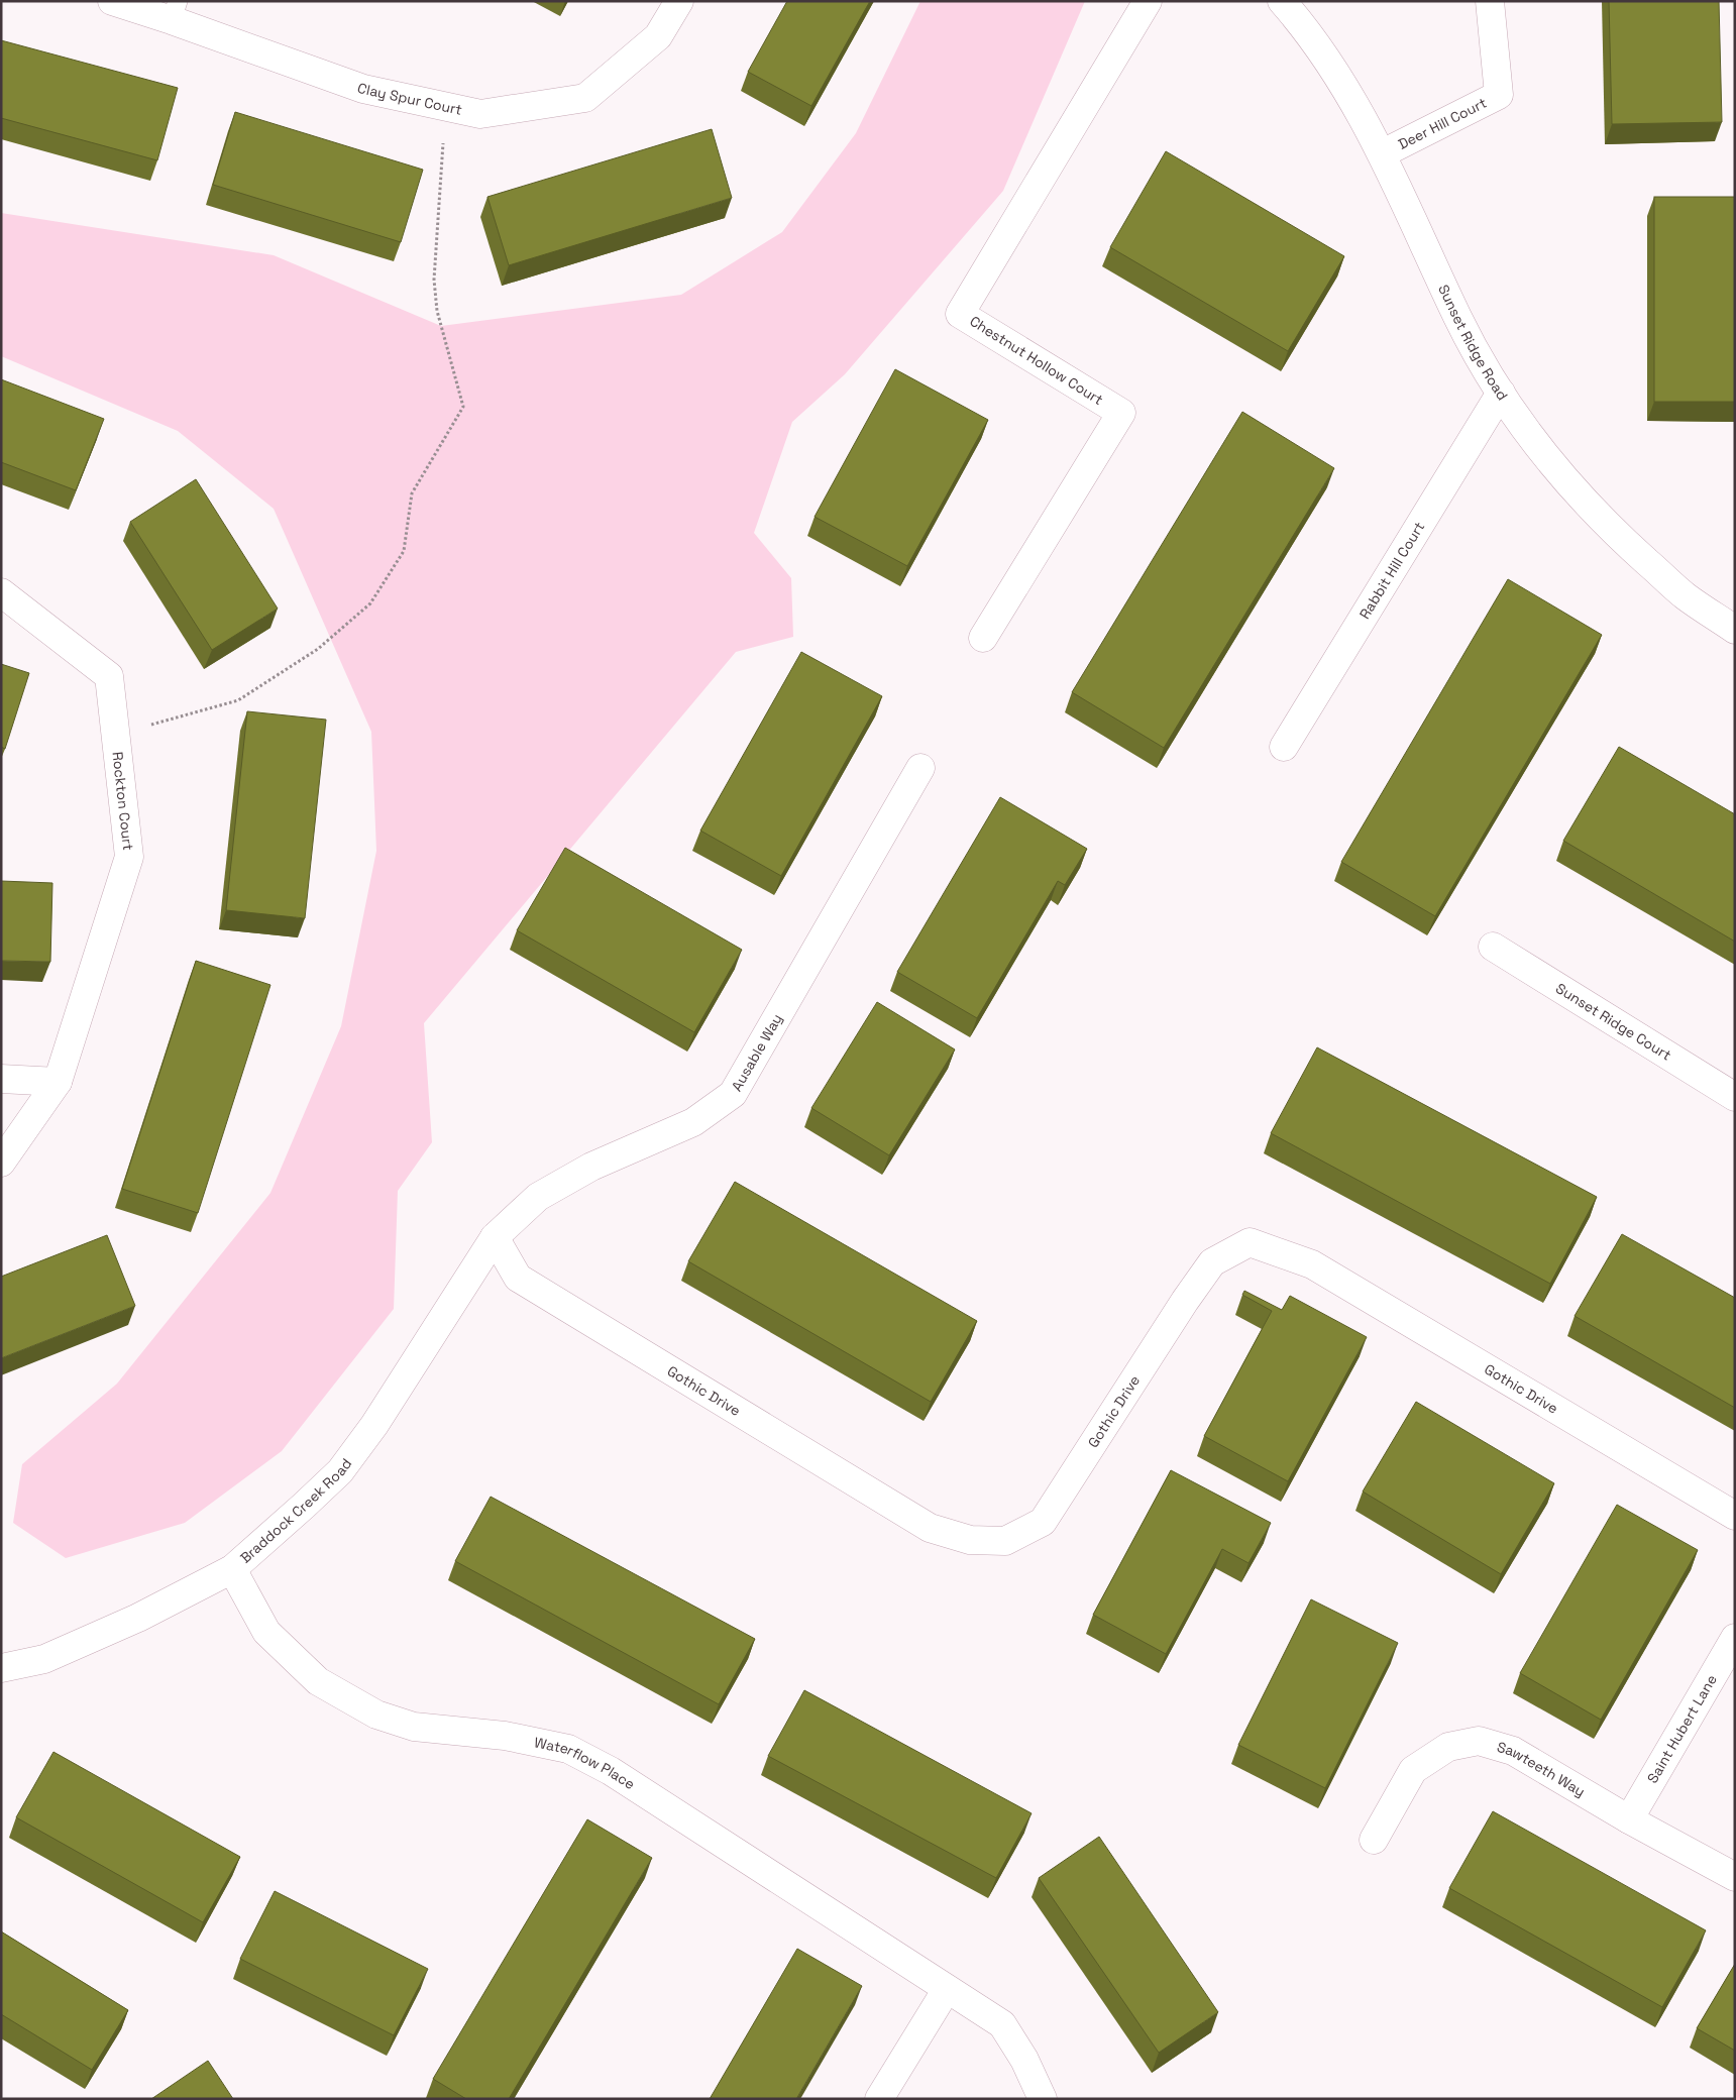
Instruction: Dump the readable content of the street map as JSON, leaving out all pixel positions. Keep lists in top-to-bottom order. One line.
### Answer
{"streets":{"street":["Clay Spur Court","Deer Hill Court","Sunset Ridge Road","Chestnut Hollow Court","Rabbit Hill Court","Rockton Court","Sunset Ridge Court","Ausable Way","Gothic Drive","Braddock Creek Road","Saint Hubert Lane","Waterflow Place","Sawteeth Way"]},"crossings":[["Deer Hill Court","Sunset Ridge Road"],["Sunset Ridge Road","Rabbit Hill Court"],["Ausable Way","Gothic Drive"],["Ausable Way","Braddock Creek Road"],["Gothic Drive","Braddock Creek Road"],["Braddock Creek Road","Waterflow Place"],["Saint Hubert Lane","Sawteeth Way"]]}
